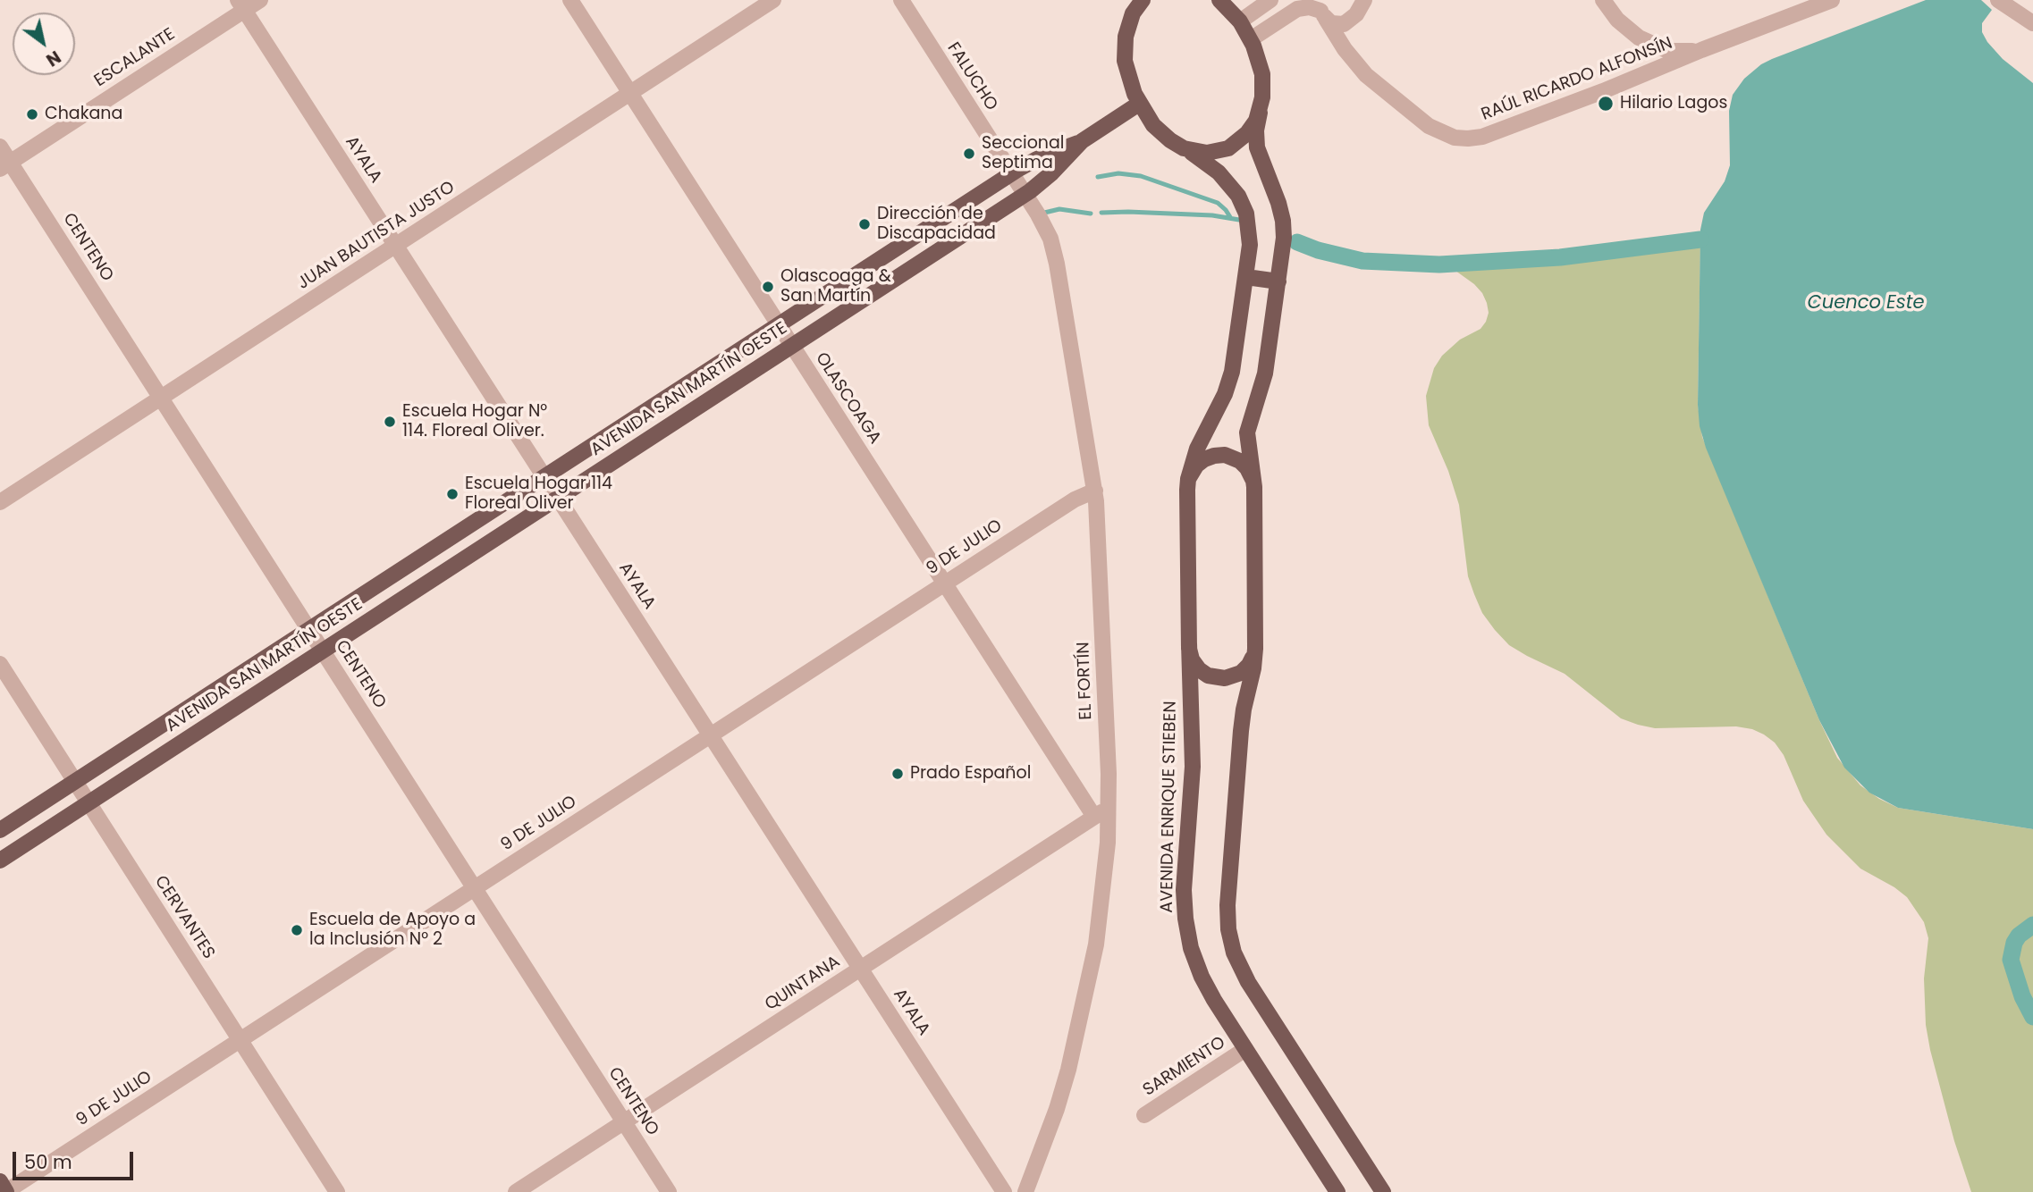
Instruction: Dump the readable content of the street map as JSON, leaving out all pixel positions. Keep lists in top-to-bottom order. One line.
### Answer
{"streets":{"main road":["AVENIDA SAN MARTÍN OESTE","AVENIDA ENRIQUE STIEBEN"],"street":["ESCALANTE","FALUCHO","RAÚL RICARDO ALFONSÍN","AYALA","JUAN BAUTISTA JUSTO","CENTENO","OLASCOAGA","9 DE JULIO","EL FORTÍN","CERVANTES","QUINTANA","SARMIENTO"]},"crossings":[["ESCALANTE","AYALA"],["ESCALANTE","CENTENO"],["FALUCHO","AVENIDA SAN MARTÍN OESTE"],["FALUCHO","EL FORTÍN"],["AYALA","JUAN BAUTISTA JUSTO"],["AYALA","AVENIDA SAN MARTÍN OESTE"],["AYALA","9 DE JULIO"],["AYALA","QUINTANA"],["JUAN BAUTISTA JUSTO","CENTENO"],["JUAN BAUTISTA JUSTO","OLASCOAGA"],["CENTENO","AVENIDA SAN MARTÍN OESTE"],["CENTENO","9 DE JULIO"],["CENTENO","QUINTANA"],["AVENIDA SAN MARTÍN OESTE","OLASCOAGA"],["AVENIDA SAN MARTÍN OESTE","EL FORTÍN"],["AVENIDA SAN MARTÍN OESTE","AVENIDA ENRIQUE STIEBEN"],["AVENIDA SAN MARTÍN OESTE","CERVANTES"],["OLASCOAGA","9 DE JULIO"],["OLASCOAGA","QUINTANA"],["9 DE JULIO","EL FORTÍN"],["9 DE JULIO","CERVANTES"],["EL FORTÍN","QUINTANA"],["AVENIDA ENRIQUE STIEBEN","SARMIENTO"]],"water":["Cuenco Este"],"places":["Hilario Lagos","Chakana","Seccional Septima","Dirección de Discapacidad","Olascoaga & San Martín","Escuela Hogar N° 114. Floreal Oliver.","Escuela Hogar 114 Floreal Oliver","Prado Español","Escuela de Apoyo a la Inclusión N° 2"],"scale_bar":"50 m","north":"bottom right"}
